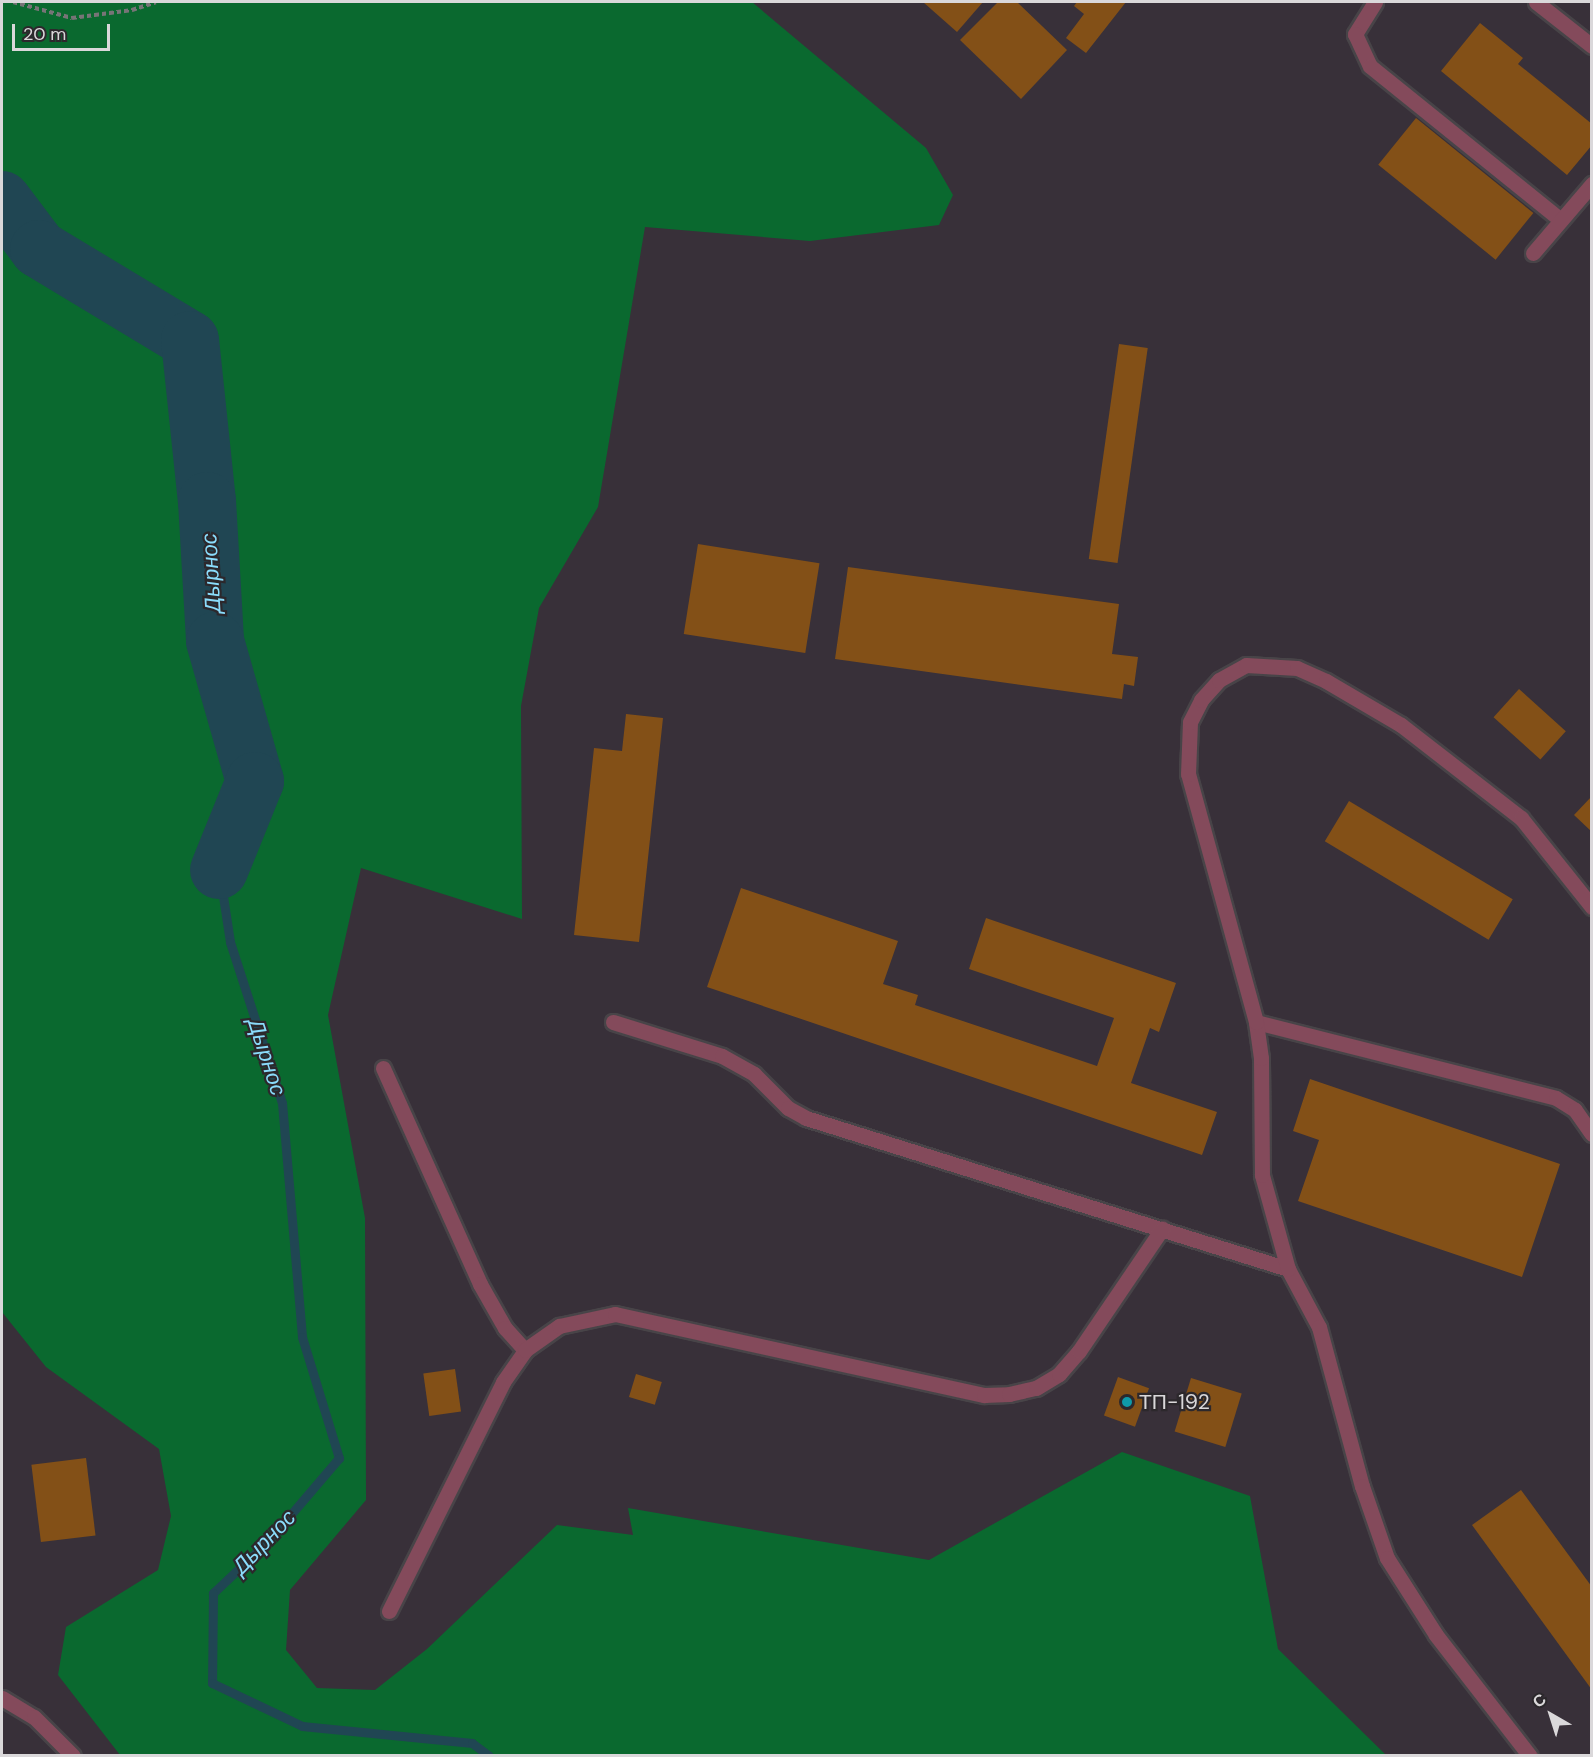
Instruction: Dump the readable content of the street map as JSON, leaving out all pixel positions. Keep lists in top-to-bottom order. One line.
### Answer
{"water":["Дырнос"],"places":["ТП-192"],"scale_bar":"20 m","north":"top left"}
